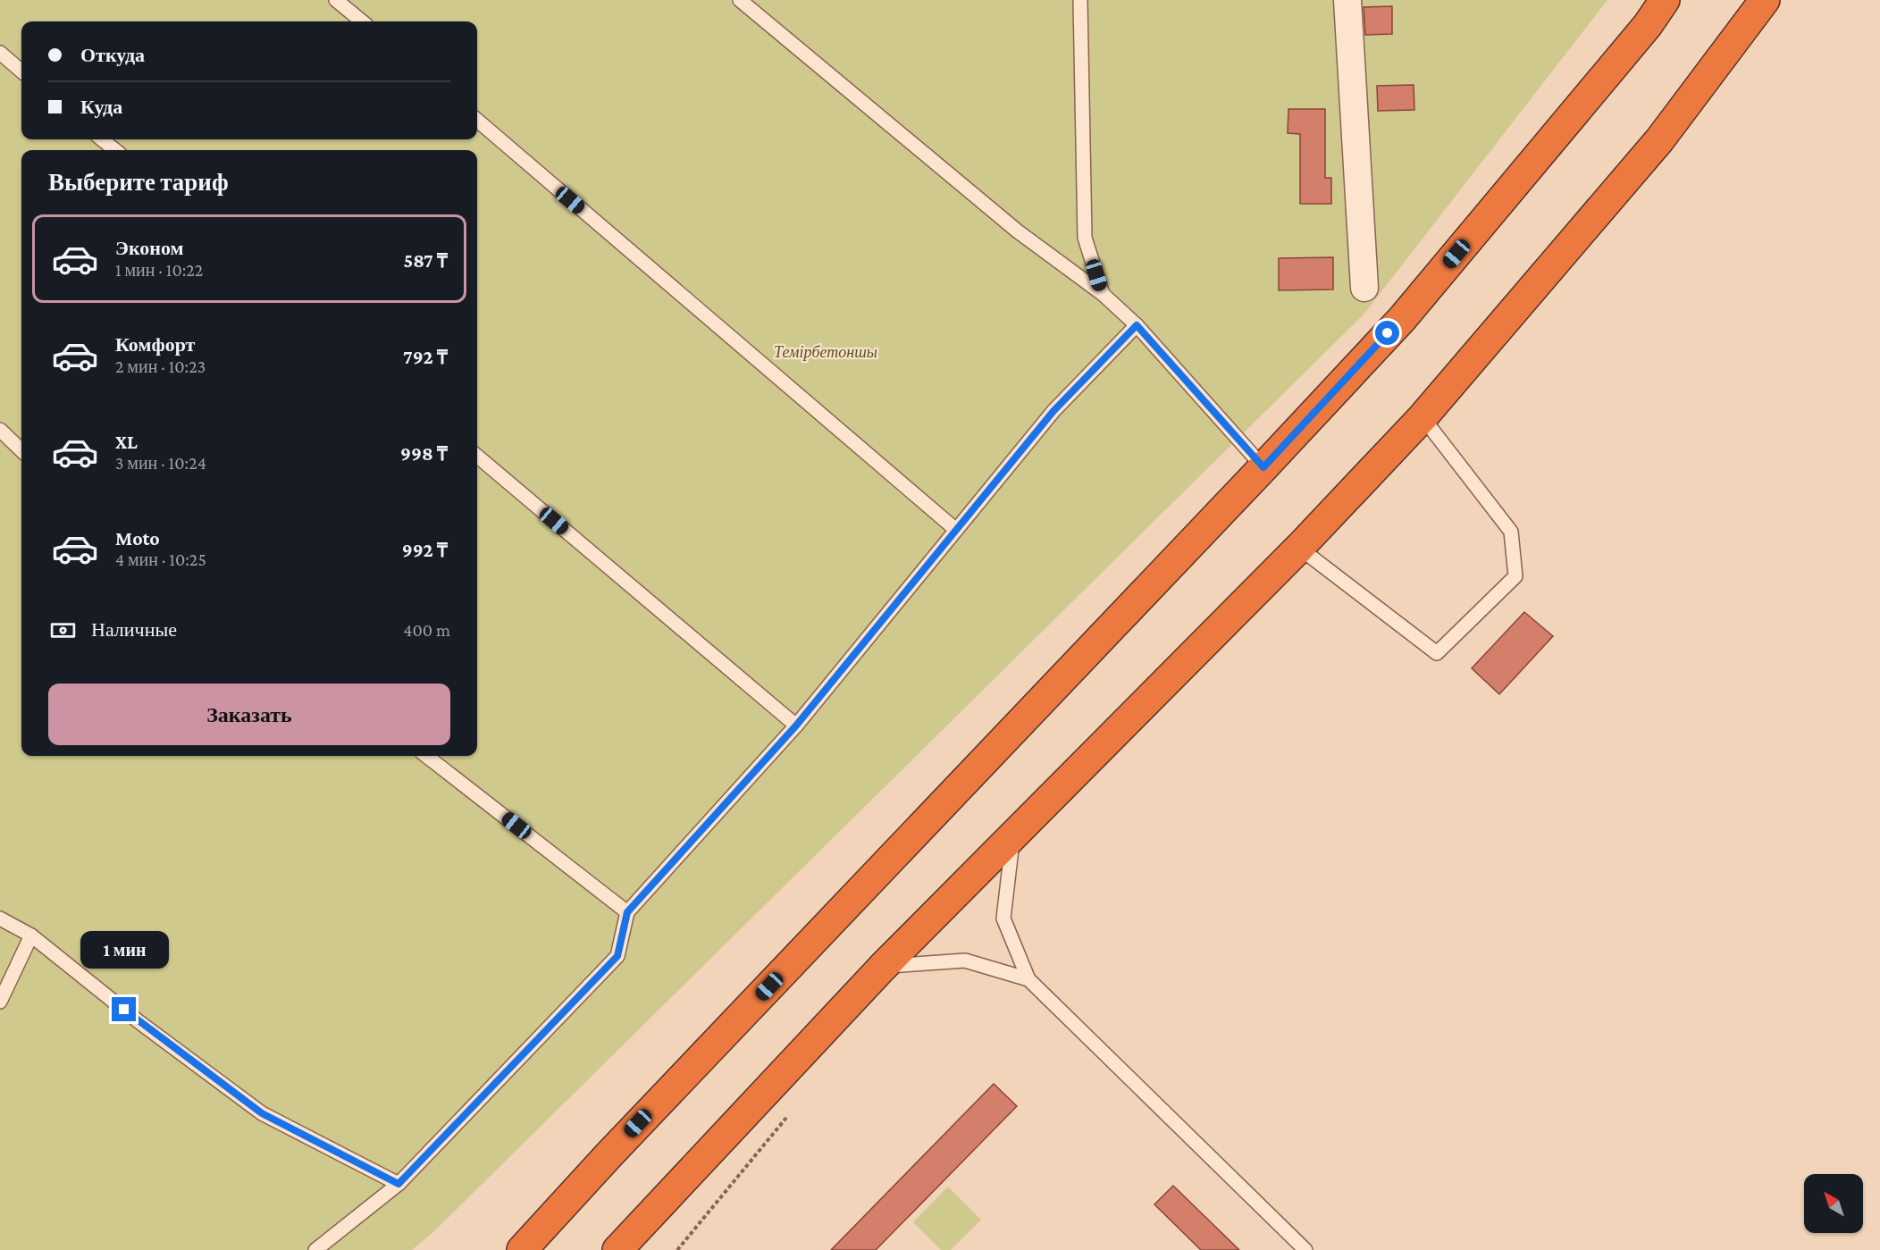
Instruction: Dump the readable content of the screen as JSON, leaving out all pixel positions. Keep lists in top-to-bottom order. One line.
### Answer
{"parks":["Темірбетоншы"],"north":"top left","page":{"banner":["Откуда","Куда"],"heading":"Выберите тариф","list":[{"name":"Эконом","note":"1 мин · 10:22","value":"587 ₸"},{"name":"Комфорт","note":"2 мин · 10:23","value":"792 ₸"},{"name":"XL","note":"3 мин · 10:24","value":"998 ₸"},{"name":"Moto","note":"4 мин · 10:25","value":"992 ₸"}],"pay":["Наличные","400 m"],"buttons":"Заказать","bubble":"1 мин"}}
